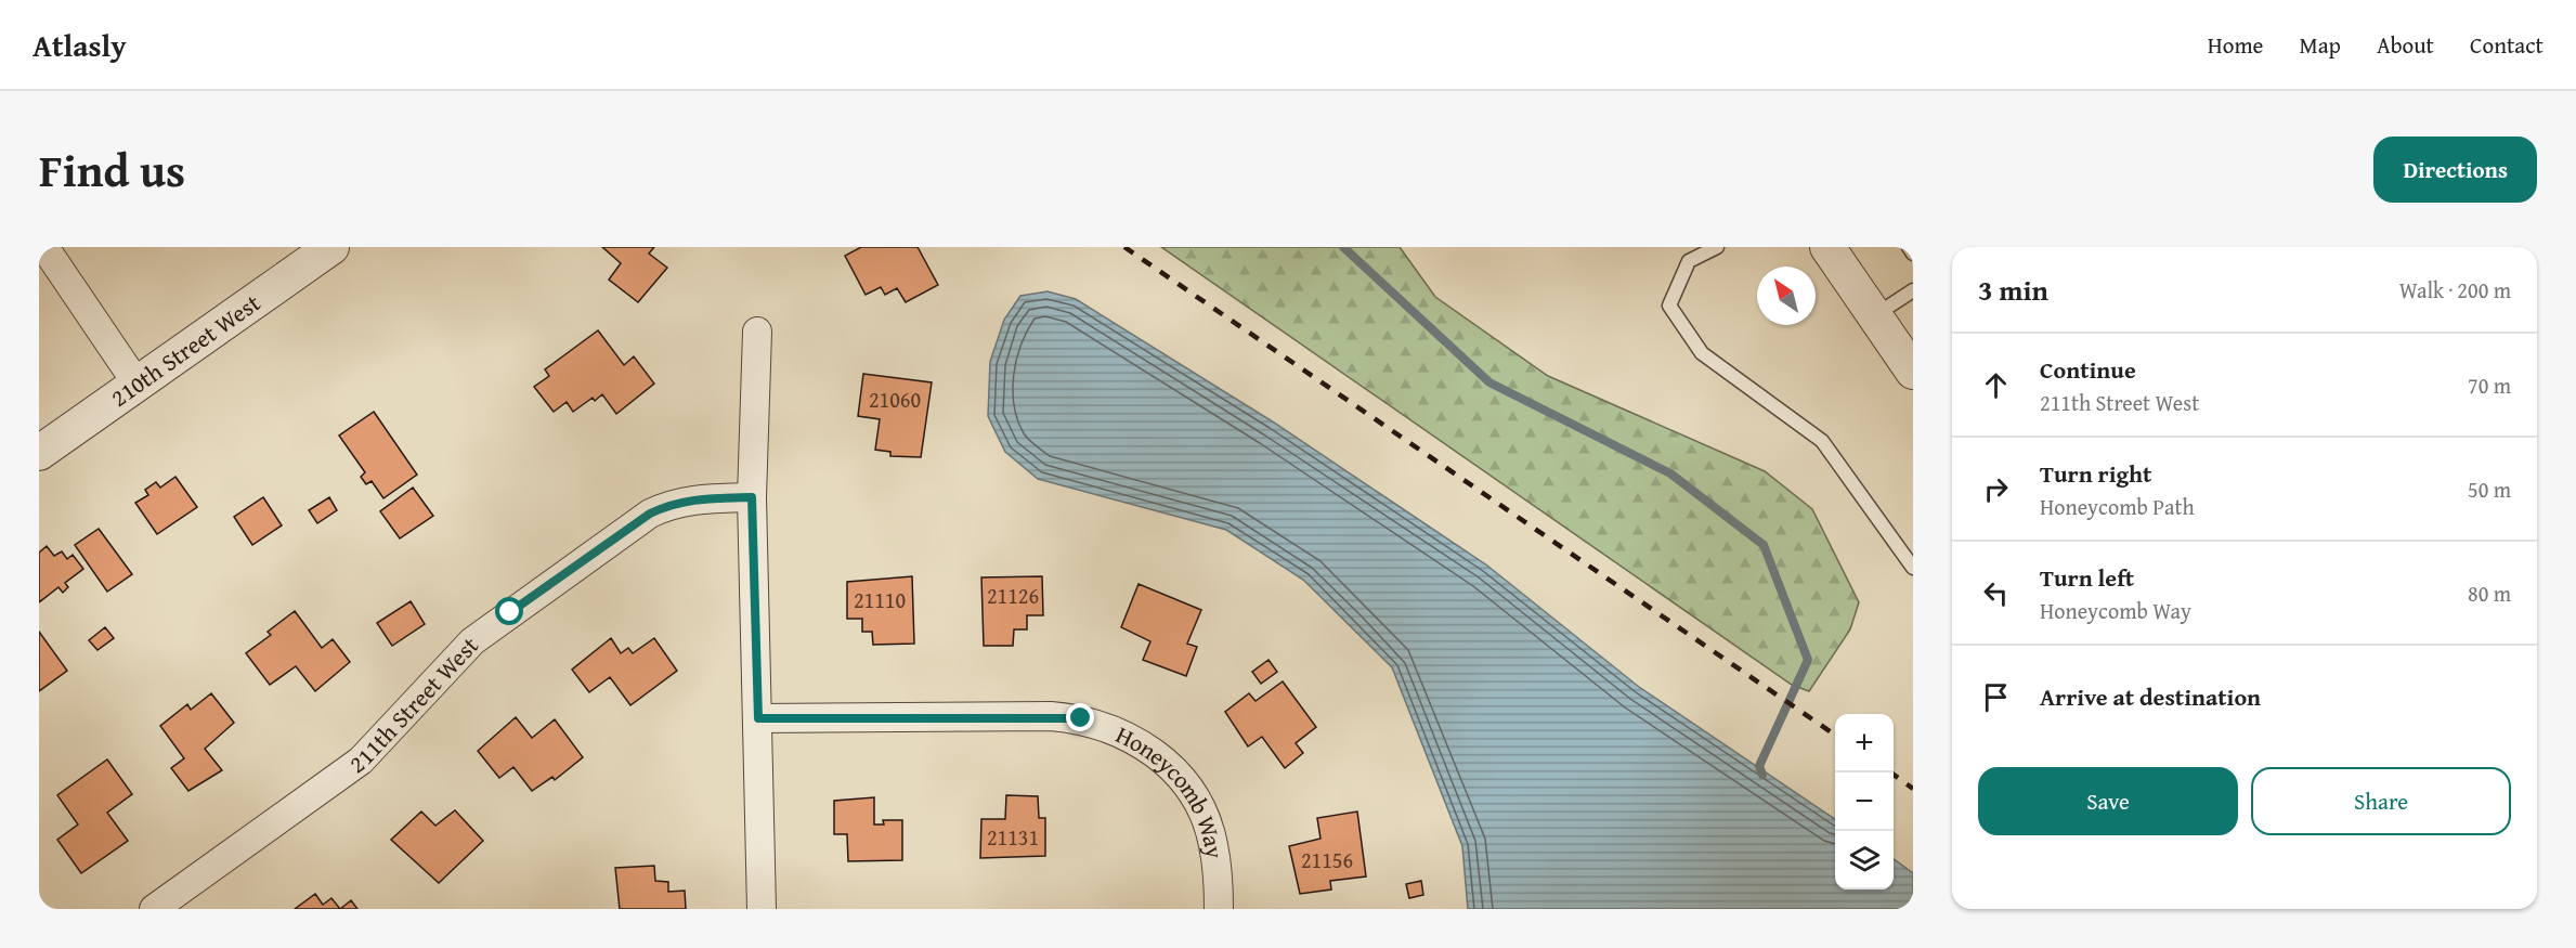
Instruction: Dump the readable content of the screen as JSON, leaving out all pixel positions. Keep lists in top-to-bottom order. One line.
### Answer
{"streets":{"street":["210th Street West","211th Street West","Honeycomb Way"]},"house_numbers":["21060","21126","21110","21131","21156"],"north":"top left","page":{"header":"Atlasly","nav":["Home","Map","About","Contact"],"title":"Find us","buttons":["Directions",["Save","Share"]],"heading":["3 min","Walk · 200 m"],"list":[["Continue","211th Street West","70 m"],["Turn right","Honeycomb Path","50 m"],["Turn left","Honeycomb Way","80 m"],"Arrive at destination"],"map_buttons":["+","−"]}}
